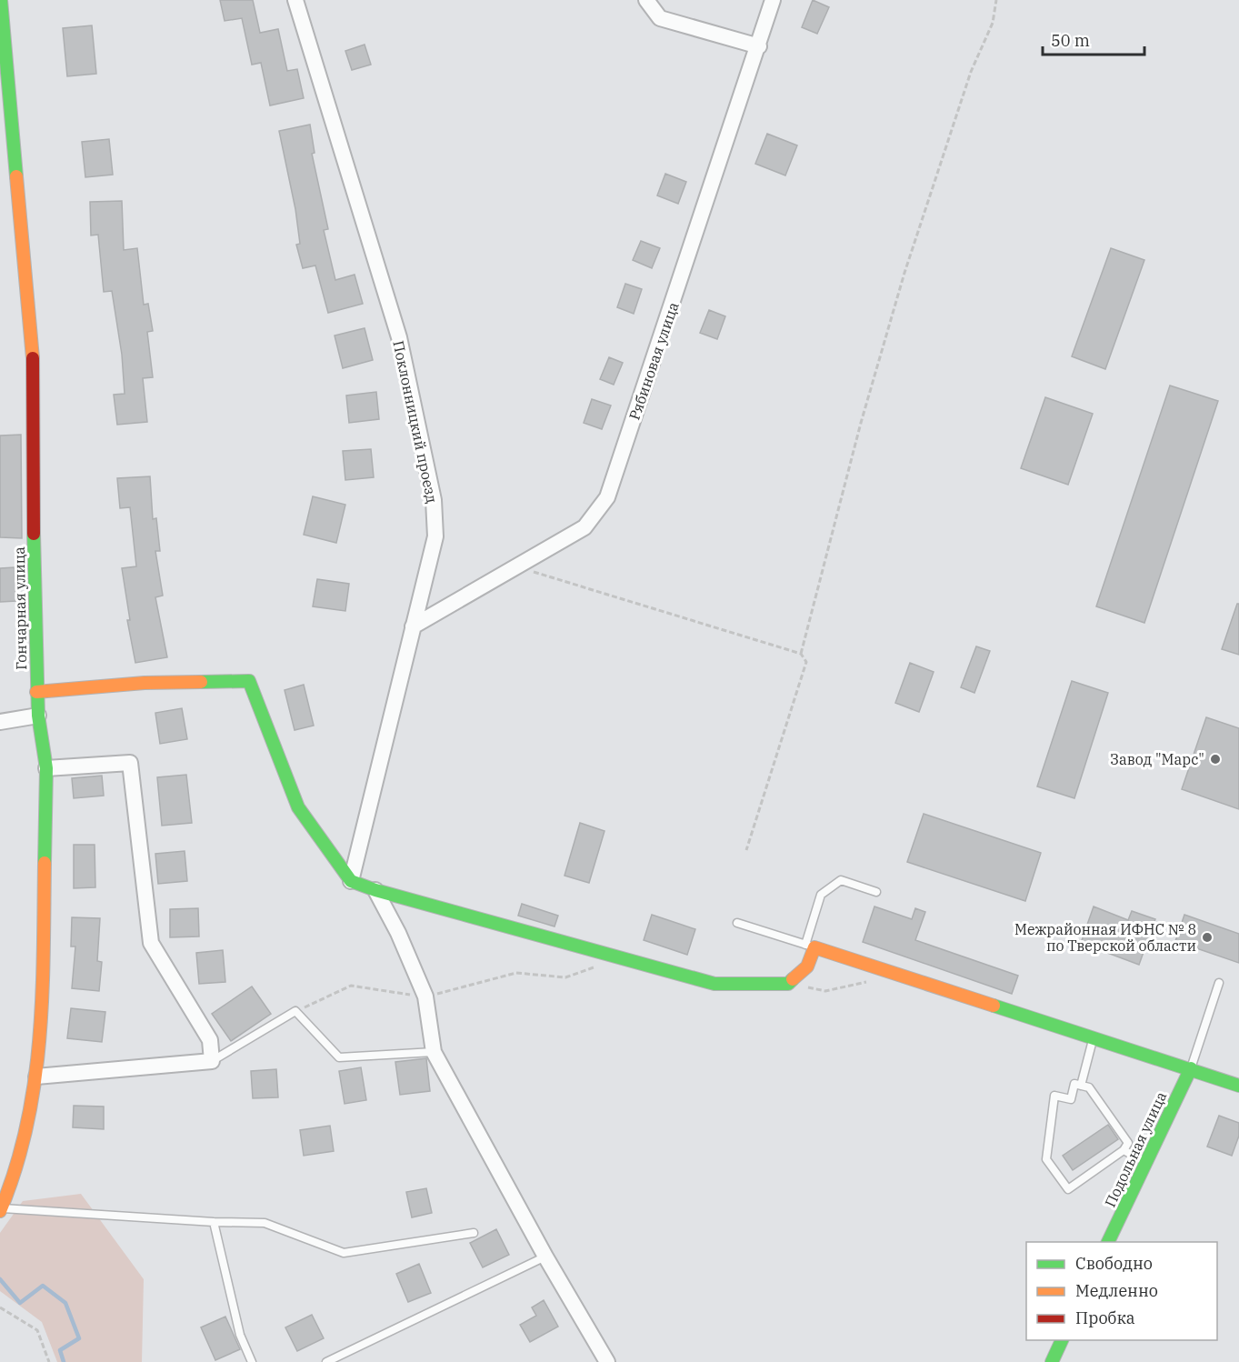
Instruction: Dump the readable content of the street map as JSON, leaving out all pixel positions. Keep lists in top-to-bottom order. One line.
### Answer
{"streets":{"street":["Рябиновая улица","Поклонницкий проезд","Гончарная улица","Подольная улица"]},"crossings":[["Рябиновая улица","Поклонницкий проезд"]],"places":["Завод \"Марс\"","Межрайонная ИФНС № 8 по Тверской области"],"legend":["Свободно","Медленно","Пробка"],"scale_bar":"50 m"}
